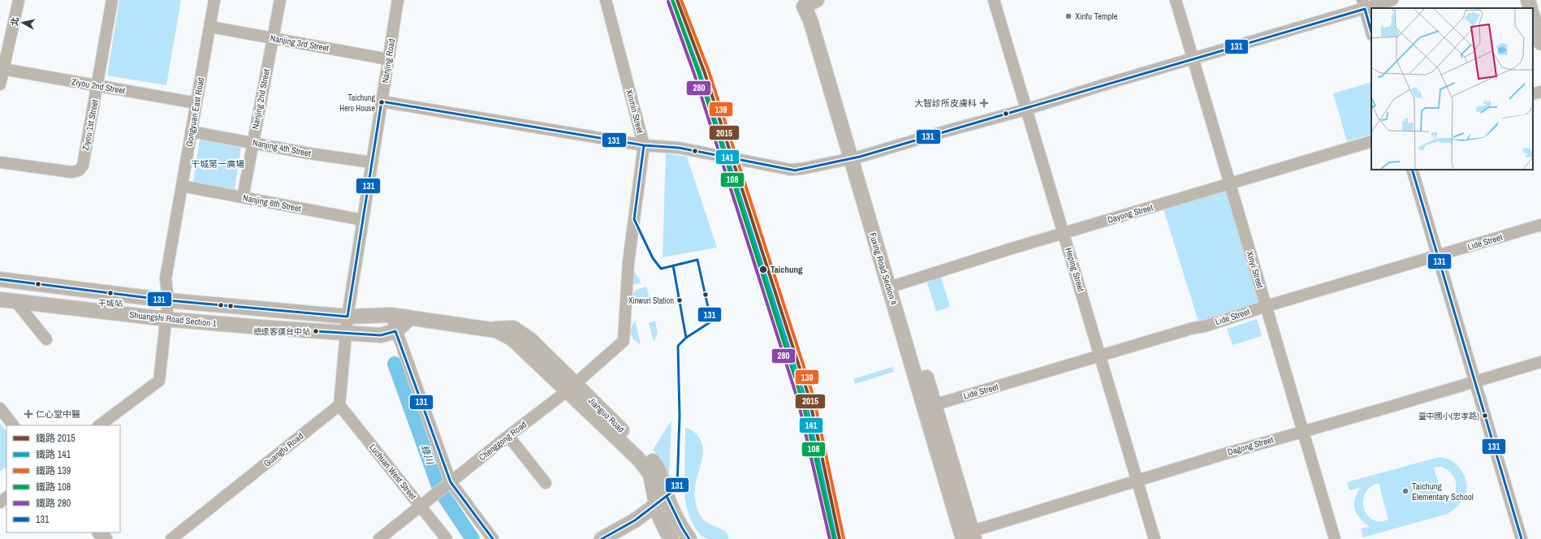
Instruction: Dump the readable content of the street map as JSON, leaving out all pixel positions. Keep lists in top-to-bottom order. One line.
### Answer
{"streets":{"main road":["Fuxing Road Section 4","Shuangshi Road Section 1","Jianguo Road"],"street":["Nanjing 3rd Street","Nanjing Road","Ziyou 2nd Street","Nanjing 2nd Street","Xinmin Street","Gongyuan East Road","Ziyou 1st Street","Nanjing 4th Street","Nanjing 6th Street","Dayong Street","Lide Street","Heping Street","Xinyi Street","Chenggong Road","Dagong Street","Guangfu Road","Luchuan West Street"]},"crossings":[["Nanjing 3rd Street","Nanjing Road"],["Nanjing 3rd Street","Nanjing 2nd Street"],["Nanjing 3rd Street","Gongyuan East Road"],["Nanjing Road","Nanjing 4th Street"],["Nanjing Road","Nanjing 6th Street"],["Nanjing Road","Shuangshi Road Section 1"],["Ziyou 2nd Street","Gongyuan East Road"],["Ziyou 2nd Street","Ziyou 1st Street"],["Nanjing 2nd Street","Nanjing 4th Street"],["Nanjing 2nd Street","Nanjing 6th Street"],["Xinmin Street","Chenggong Road"],["Gongyuan East Road","Nanjing 4th Street"],["Gongyuan East Road","Nanjing 6th Street"],["Gongyuan East Road","Shuangshi Road Section 1"],["Dayong Street","Fuxing Road Section 4"],["Dayong Street","Heping Street"],["Dayong Street","Xinyi Street"],["Lide Street","Fuxing Road Section 4"],["Lide Street","Heping Street"],["Lide Street","Xinyi Street"],["Fuxing Road Section 4","Dagong Street"],["Heping Street","Dagong Street"],["Xinyi Street","Dagong Street"],["Shuangshi Road Section 1","Jianguo Road"],["Jianguo Road","Chenggong Road"],["Chenggong Road","Luchuan West Street"],["Guangfu Road","Luchuan West Street"]],"water":["綠川"],"parks":["干城第一廣場"],"places":{"other":["Xinfu Temple","Taichung Hero House","Taichung","干城站","Xinwuri Station","總達客運台中站","臺中國小(忠孝路)","Taichung Elementary School"],"health":["大智診所皮膚科","仁心堂中醫"]},"lines":["rail line 2015","rail line 139","rail line 108","rail line 141","rail line 280","transit line 131"],"legend":["鐵路 2015","鐵路 141","鐵路 139","鐵路 108","鐵路 280","131"],"north":"left"}
